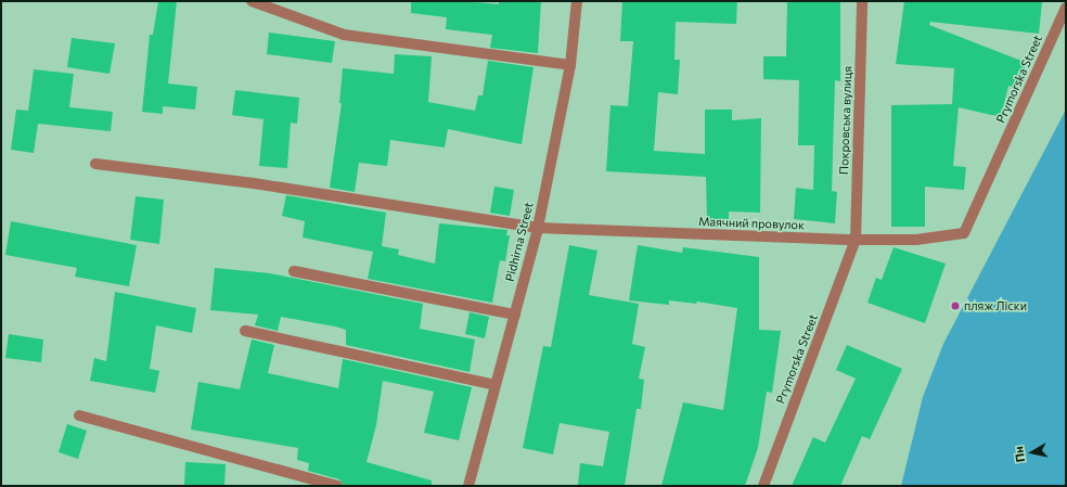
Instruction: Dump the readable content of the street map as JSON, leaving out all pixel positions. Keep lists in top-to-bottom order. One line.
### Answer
{"streets":{"street":["Prymorska Street","Покровська вулиця","Маячний провулок","Pidhirna Street"]},"crossings":[["Prymorska Street","Покровська вулиця"],["Prymorska Street","Маячний провулок"],["Покровська вулиця","Маячний провулок"],["Маячний провулок","Pidhirna Street"]],"places":["пляж Ліски"],"north":"left"}
